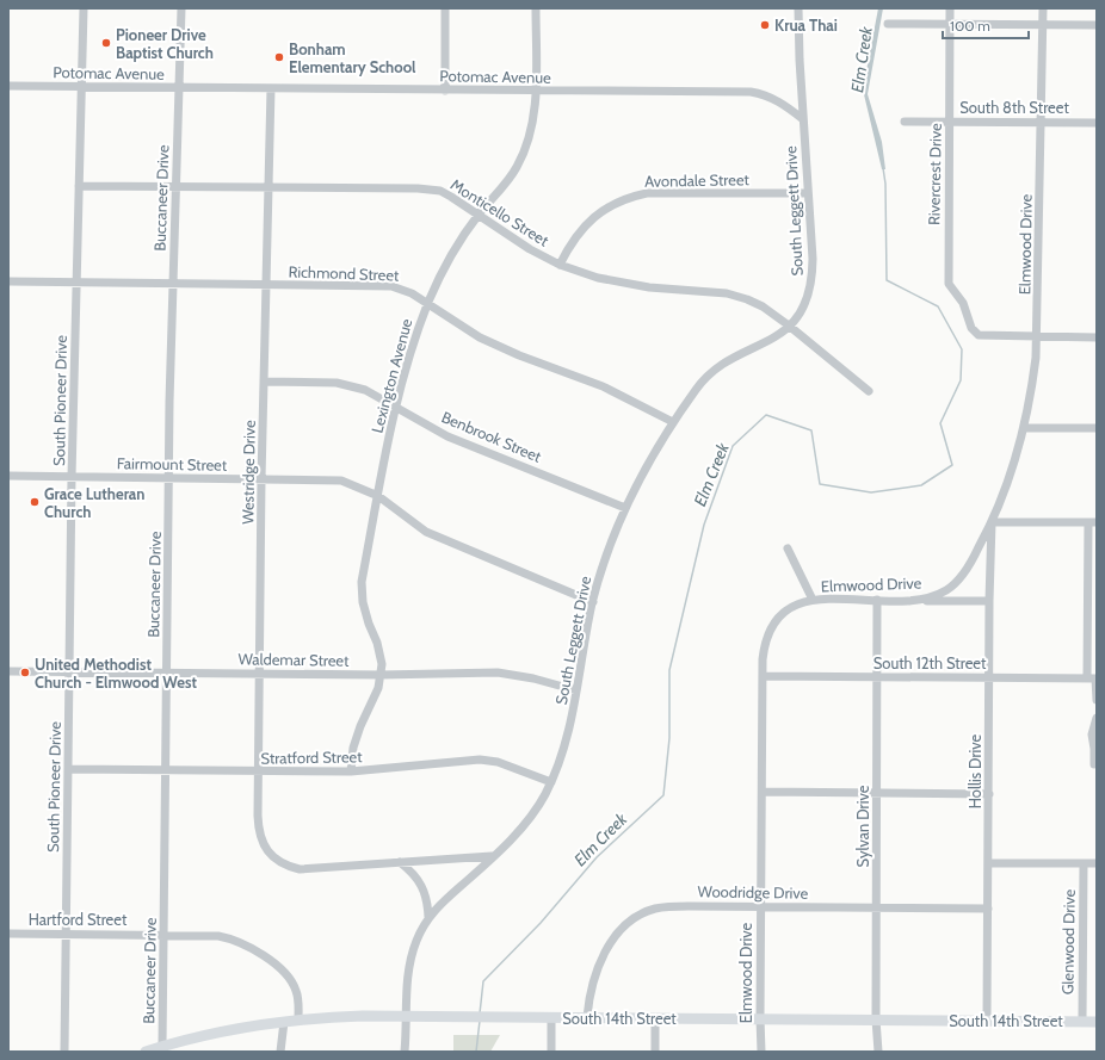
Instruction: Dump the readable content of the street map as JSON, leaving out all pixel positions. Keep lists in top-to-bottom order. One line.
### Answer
{"streets":{"main road":["South 14th Street"],"street":["Potomac Avenue","South 8th Street","Rivercrest Drive","Avondale Street","Buccaneer Drive","South Leggett Drive","Monticello Street","Elmwood Drive","Richmond Street","Lexington Avenue","South Pioneer Drive","Benbrook Street","Fairmount Street","Westridge Drive","Waldemar Street","South 12th Street","Stratford Street","Hollis Drive","Sylvan Drive","Woodridge Drive","Hartford Street","Glenwood Drive"]},"crossings":[["Potomac Avenue","Buccaneer Drive"],["Potomac Avenue","South Leggett Drive"],["Potomac Avenue","Lexington Avenue"],["Potomac Avenue","South Pioneer Drive"],["Potomac Avenue","Westridge Drive"],["South 8th Street","Rivercrest Drive"],["South 8th Street","Elmwood Drive"],["Rivercrest Drive","Elmwood Drive"],["Avondale Street","South Leggett Drive"],["Avondale Street","Monticello Street"],["Buccaneer Drive","Monticello Street"],["Buccaneer Drive","Richmond Street"],["Buccaneer Drive","Fairmount Street"],["Buccaneer Drive","Waldemar Street"],["Buccaneer Drive","Stratford Street"],["Buccaneer Drive","Hartford Street"],["Buccaneer Drive","South 14th Street"],["South Leggett Drive","Monticello Street"],["South Leggett Drive","Richmond Street"],["South Leggett Drive","Benbrook Street"],["South Leggett Drive","Fairmount Street"],["South Leggett Drive","Waldemar Street"],["South Leggett Drive","Stratford Street"],["South Leggett Drive","South 14th Street"],["Monticello Street","Lexington Avenue"],["Monticello Street","South Pioneer Drive"],["Monticello Street","Westridge Drive"],["Elmwood Drive","South 12th Street"],["Elmwood Drive","Hollis Drive"],["Elmwood Drive","Sylvan Drive"],["Elmwood Drive","Woodridge Drive"],["Elmwood Drive","South 14th Street"],["Richmond Street","Lexington Avenue"],["Richmond Street","South Pioneer Drive"],["Richmond Street","Westridge Drive"],["Lexington Avenue","Benbrook Street"],["Lexington Avenue","Fairmount Street"],["Lexington Avenue","Waldemar Street"],["Lexington Avenue","Stratford Street"],["South Pioneer Drive","Fairmount Street"],["South Pioneer Drive","Waldemar Street"],["South Pioneer Drive","Stratford Street"],["South Pioneer Drive","Hartford Street"],["Benbrook Street","Westridge Drive"],["Fairmount Street","Westridge Drive"],["Westridge Drive","Waldemar Street"],["Westridge Drive","Stratford Street"],["South 12th Street","Hollis Drive"],["South 12th Street","Sylvan Drive"],["Hollis Drive","Woodridge Drive"],["Hollis Drive","South 14th Street"],["Sylvan Drive","Woodridge Drive"],["Sylvan Drive","South 14th Street"],["Woodridge Drive","South 14th Street"],["Hartford Street","South 14th Street"],["Glenwood Drive","South 14th Street"]],"water":["Elm Creek"],"places":["Krua Thai","Pioneer Drive Baptist Church","Bonham Elementary School","Grace Lutheran Church","United Methodist Church - Elmwood West"],"scale_bar":"100 m"}
